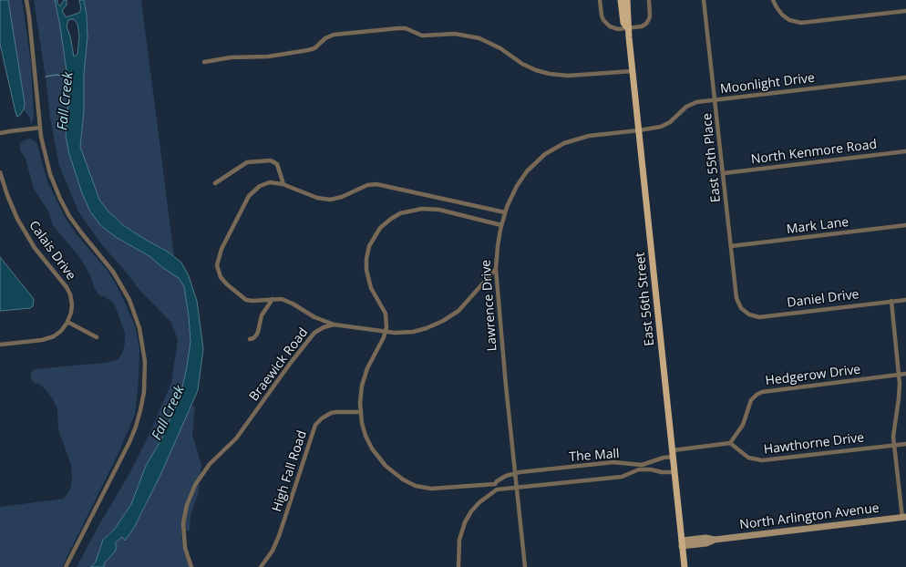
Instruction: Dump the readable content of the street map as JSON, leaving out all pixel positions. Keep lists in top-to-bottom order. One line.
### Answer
{"streets":{"main road":["East 56th Street","North Arlington Avenue"],"street":["Moonlight Drive","North Kenmore Road","East 55th Place","Mark Lane","Calais Drive","Daniel Drive","Lawrence Drive","Braewick Road","Hedgerow Drive","Hawthorne Drive","The Mall","High Fall Road"]},"crossings":[["Moonlight Drive","East 55th Place"],["Moonlight Drive","East 56th Street"],["Moonlight Drive","Lawrence Drive"],["North Kenmore Road","East 55th Place"],["East 55th Place","Mark Lane"],["East 55th Place","Daniel Drive"],["East 56th Street","Lawrence Drive"],["East 56th Street","The Mall"],["East 56th Street","North Arlington Avenue"],["Lawrence Drive","Braewick Road"],["Lawrence Drive","The Mall"],["Hedgerow Drive","Hawthorne Drive"],["Hedgerow Drive","The Mall"],["Hawthorne Drive","The Mall"]],"water":["Fall Creek"]}
